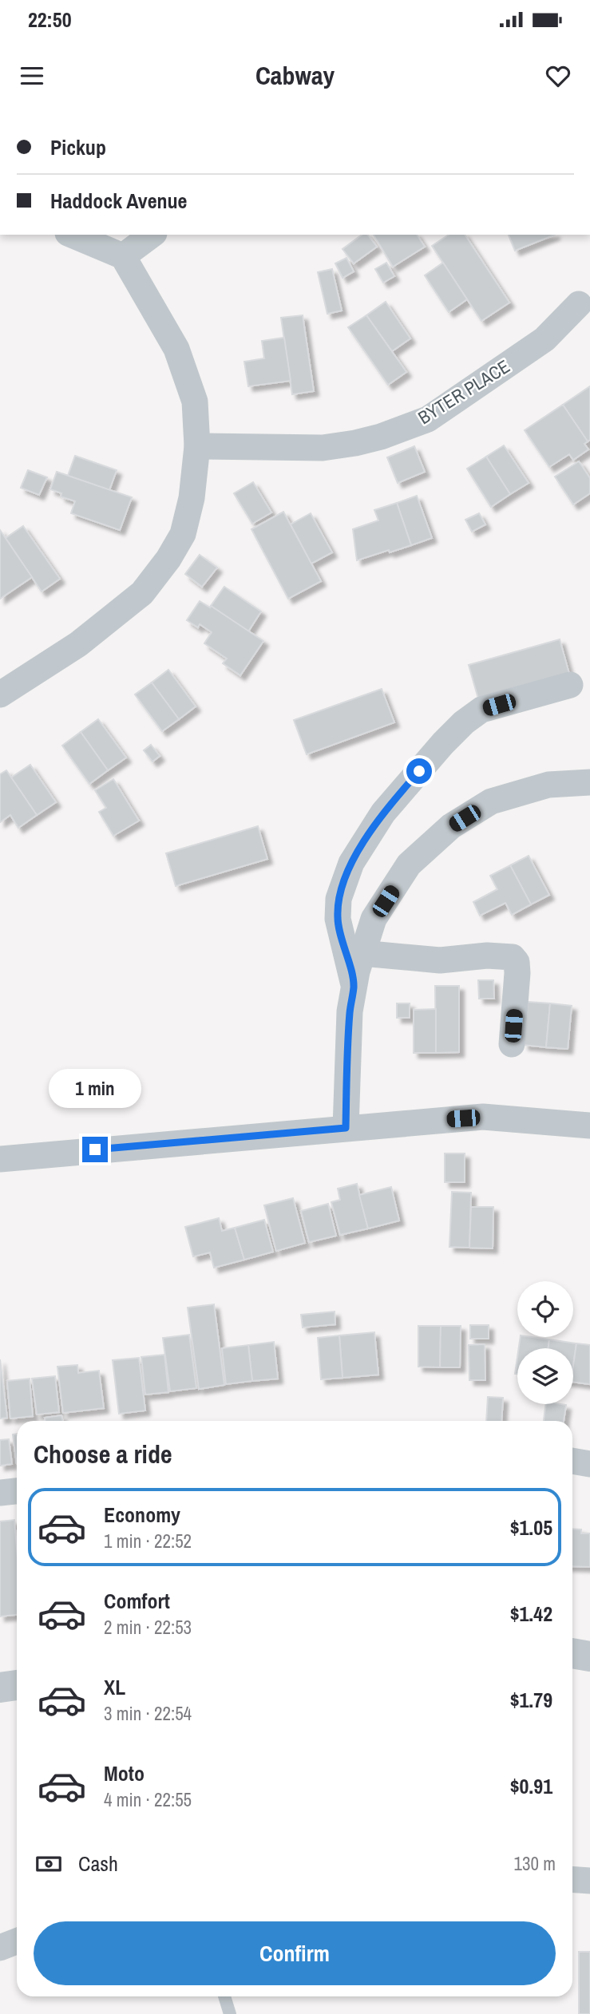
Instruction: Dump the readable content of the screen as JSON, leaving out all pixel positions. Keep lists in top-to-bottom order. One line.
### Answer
{"streets":{"street":["BYTER PLACE"]},"page":{"status":"22:50","header":"Cabway","banner":["Pickup","Haddock Avenue"],"bubble":"1 min","heading":"Choose a ride","list":[{"name":"Economy","note":"1 min · 22:52","value":"$1.05"},{"name":"Comfort","note":"2 min · 22:53","value":"$1.42"},{"name":"XL","note":"3 min · 22:54","value":"$1.79"},{"name":"Moto","note":"4 min · 22:55","value":"$0.91"}],"pay":["Cash","130 m"],"buttons":"Confirm"}}
